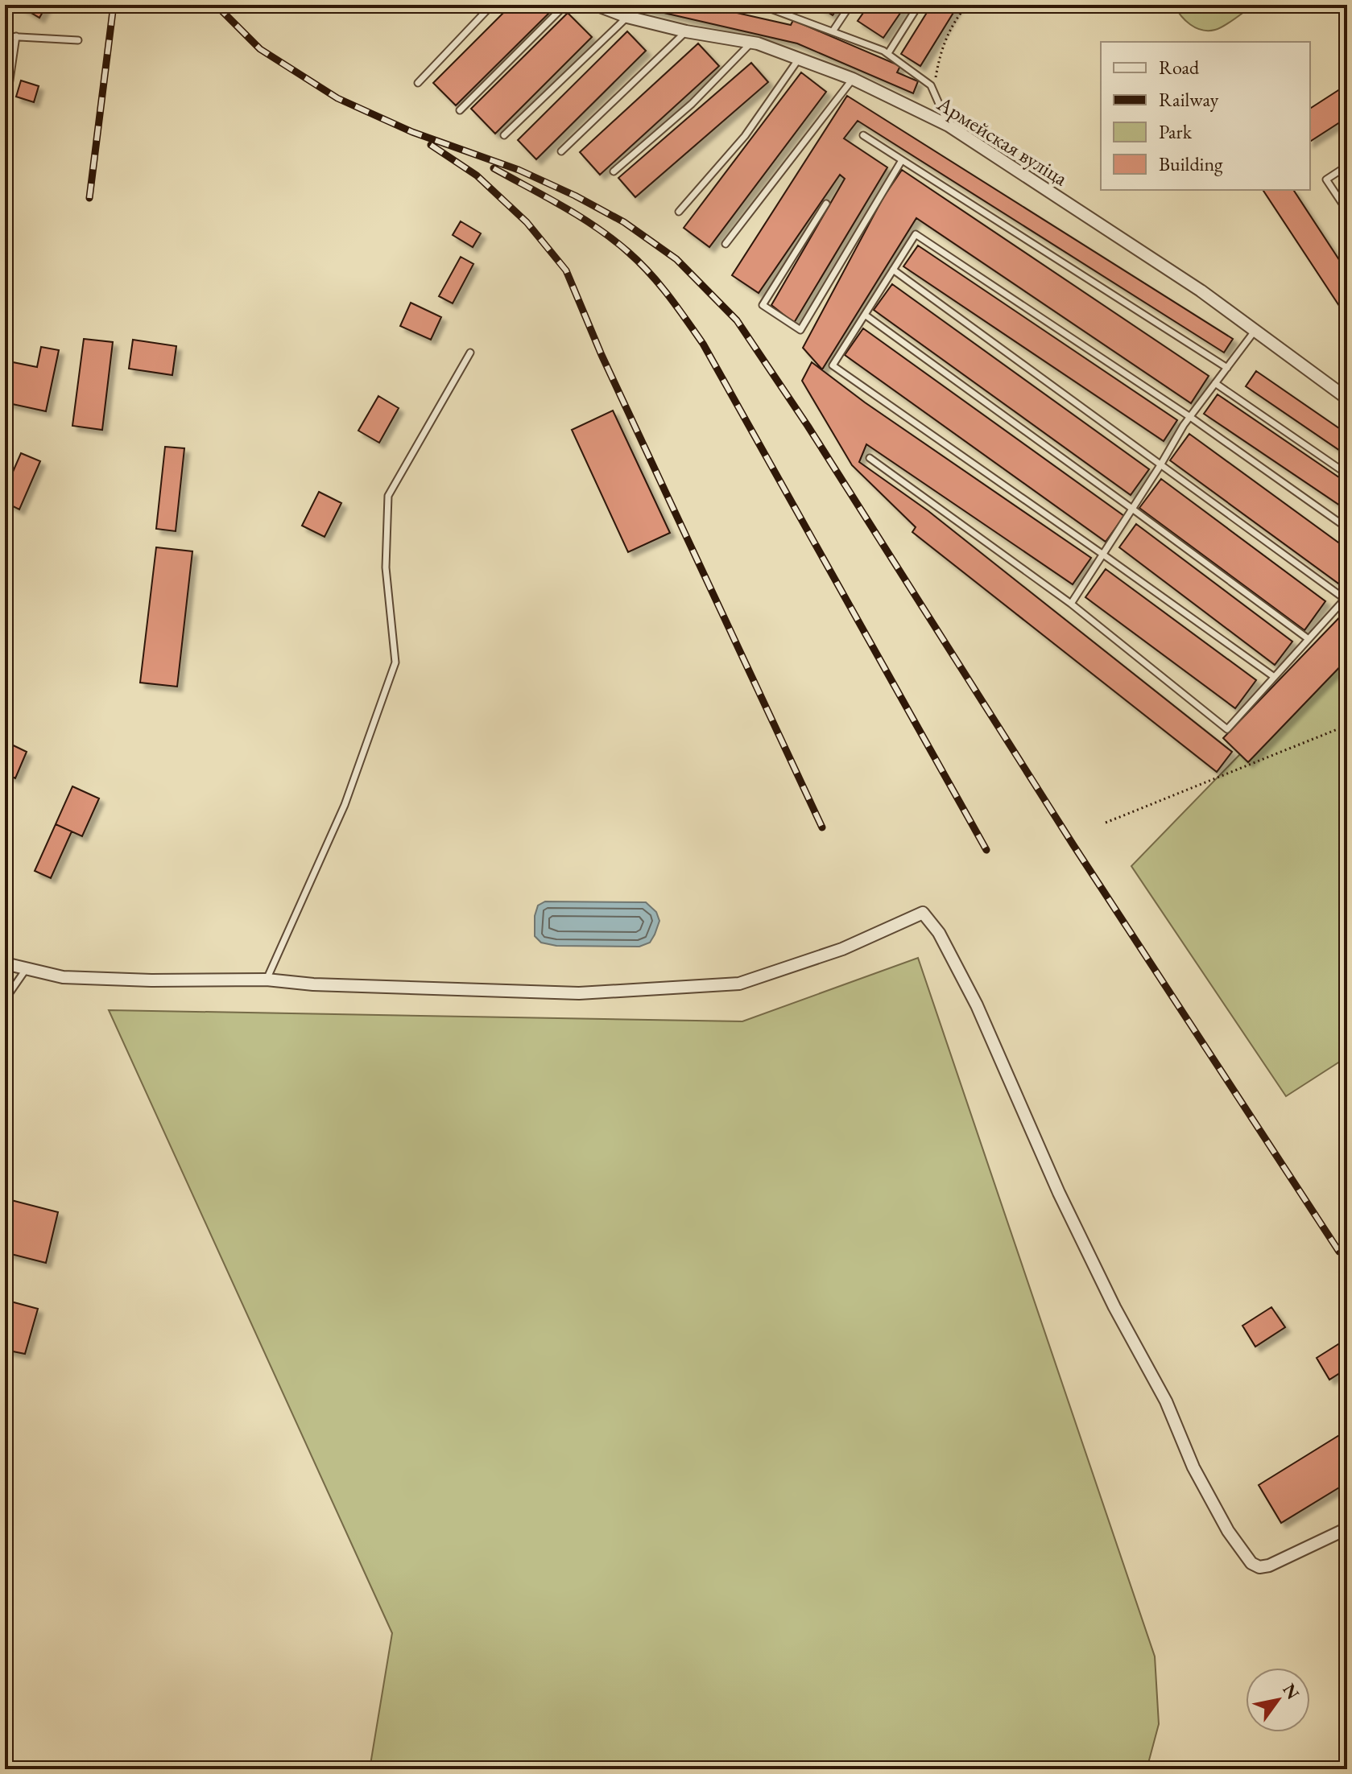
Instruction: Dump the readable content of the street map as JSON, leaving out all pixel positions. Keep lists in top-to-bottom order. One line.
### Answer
{"streets":{"street":["Армейская вуліца"]},"legend":["Road","Railway","Park","Building"],"north":"top right"}
